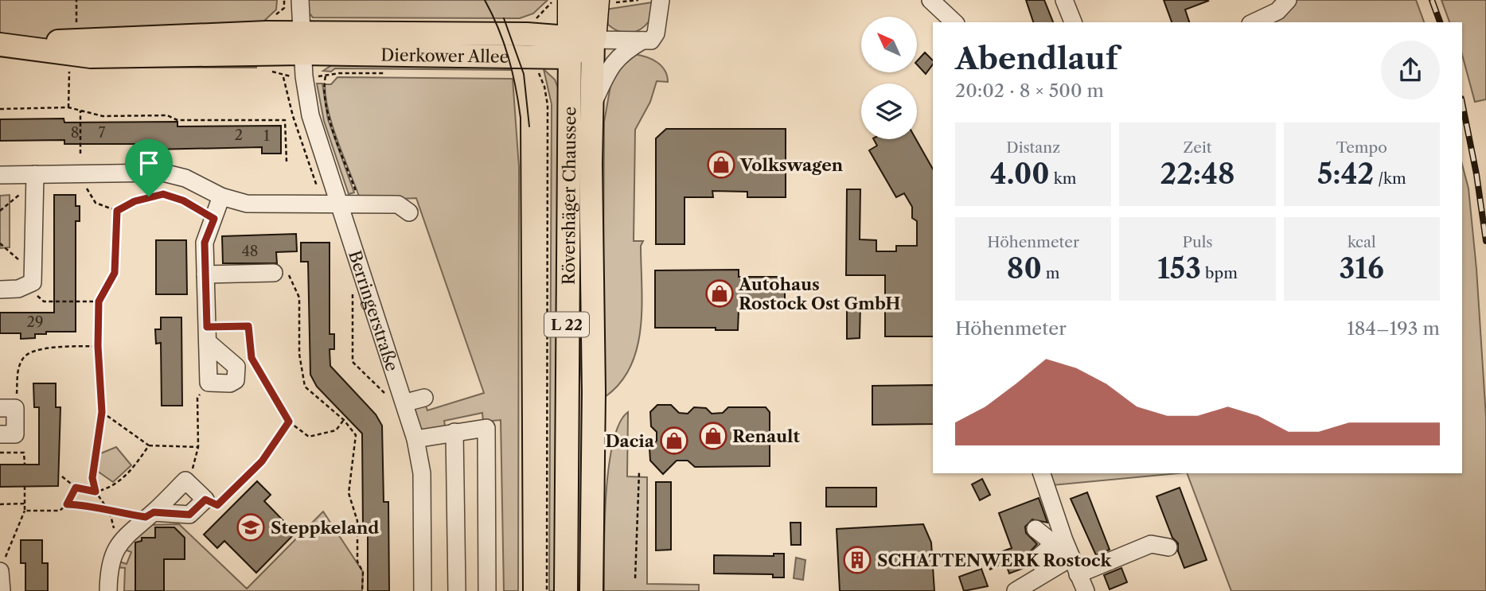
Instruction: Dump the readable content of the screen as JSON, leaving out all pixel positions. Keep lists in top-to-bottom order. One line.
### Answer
{"streets":{"highway":["Rövershäger Chaussee","L 22"],"main road":["Dierkower Allee"],"street":["Berringerstraße"]},"crossings":[["Dierkower Allee","Rövershäger Chaussee"],["Dierkower Allee","Berringerstraße"]],"places":{"shop":["Volkswagen","Autohaus Rostock Ost GmbH","Renault","Dacia"],"school or university":["Steppkeland"],"building":["SCHATTENWERK Rostock"]},"house_numbers":["8","7","2","1","48","29"],"north":"top left","page":{"heading":["Abendlauf","20:02 · 8 × 500 m"],"stats":[["Distanz","4.00 km"],["Zeit","22:48"],["Tempo","5:42 /km"],["Höhenmeter","80 m"],["Puls","153 bpm"],["kcal","316"]],"chart":["Höhenmeter","184–193 m"]}}
